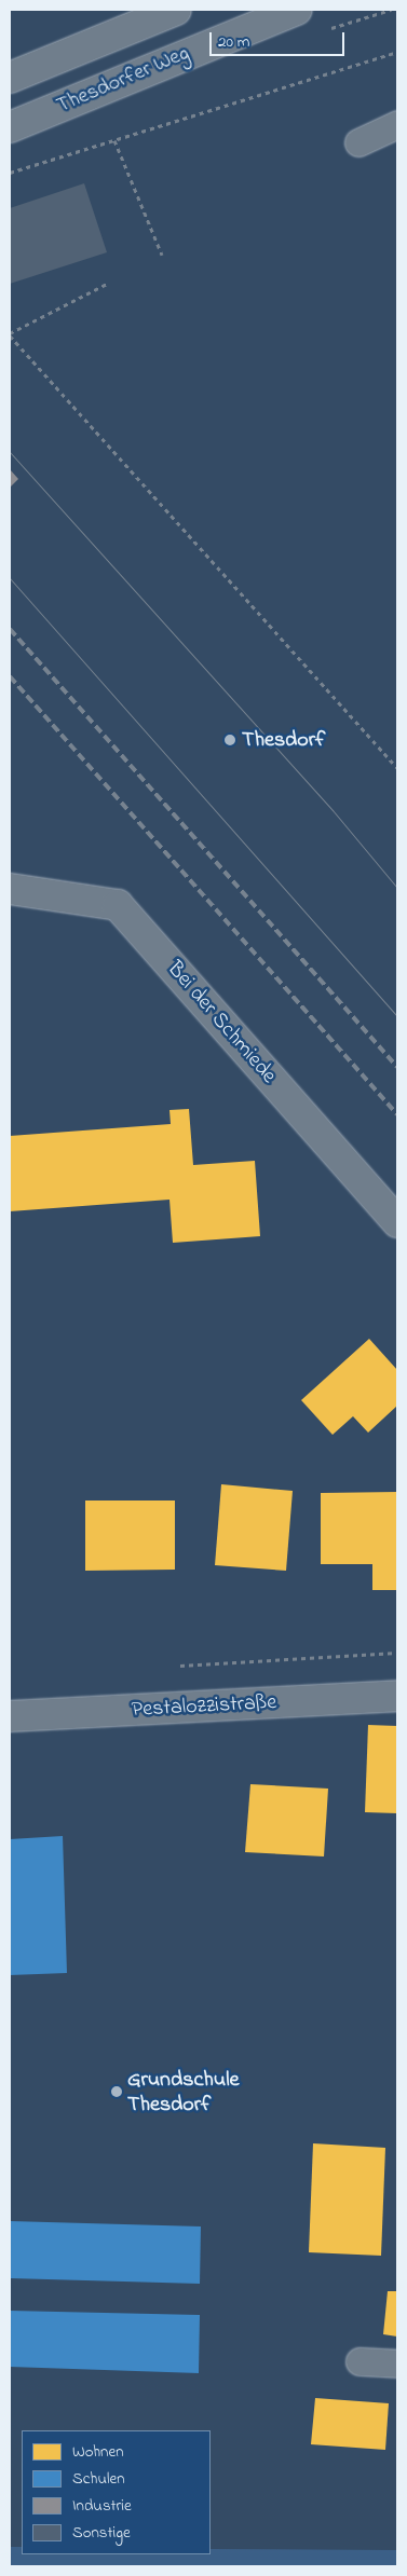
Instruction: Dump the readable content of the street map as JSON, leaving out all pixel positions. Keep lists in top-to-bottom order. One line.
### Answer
{"streets":{"street":["Thesdorfer Weg","Bei der Schmiede","Pestalozzistraße"]},"places":["Thesdorf","Grundschule Thesdorf"],"legend":["Wohnen","Schulen","Industrie","Sonstige"],"scale_bar":"20 m"}
